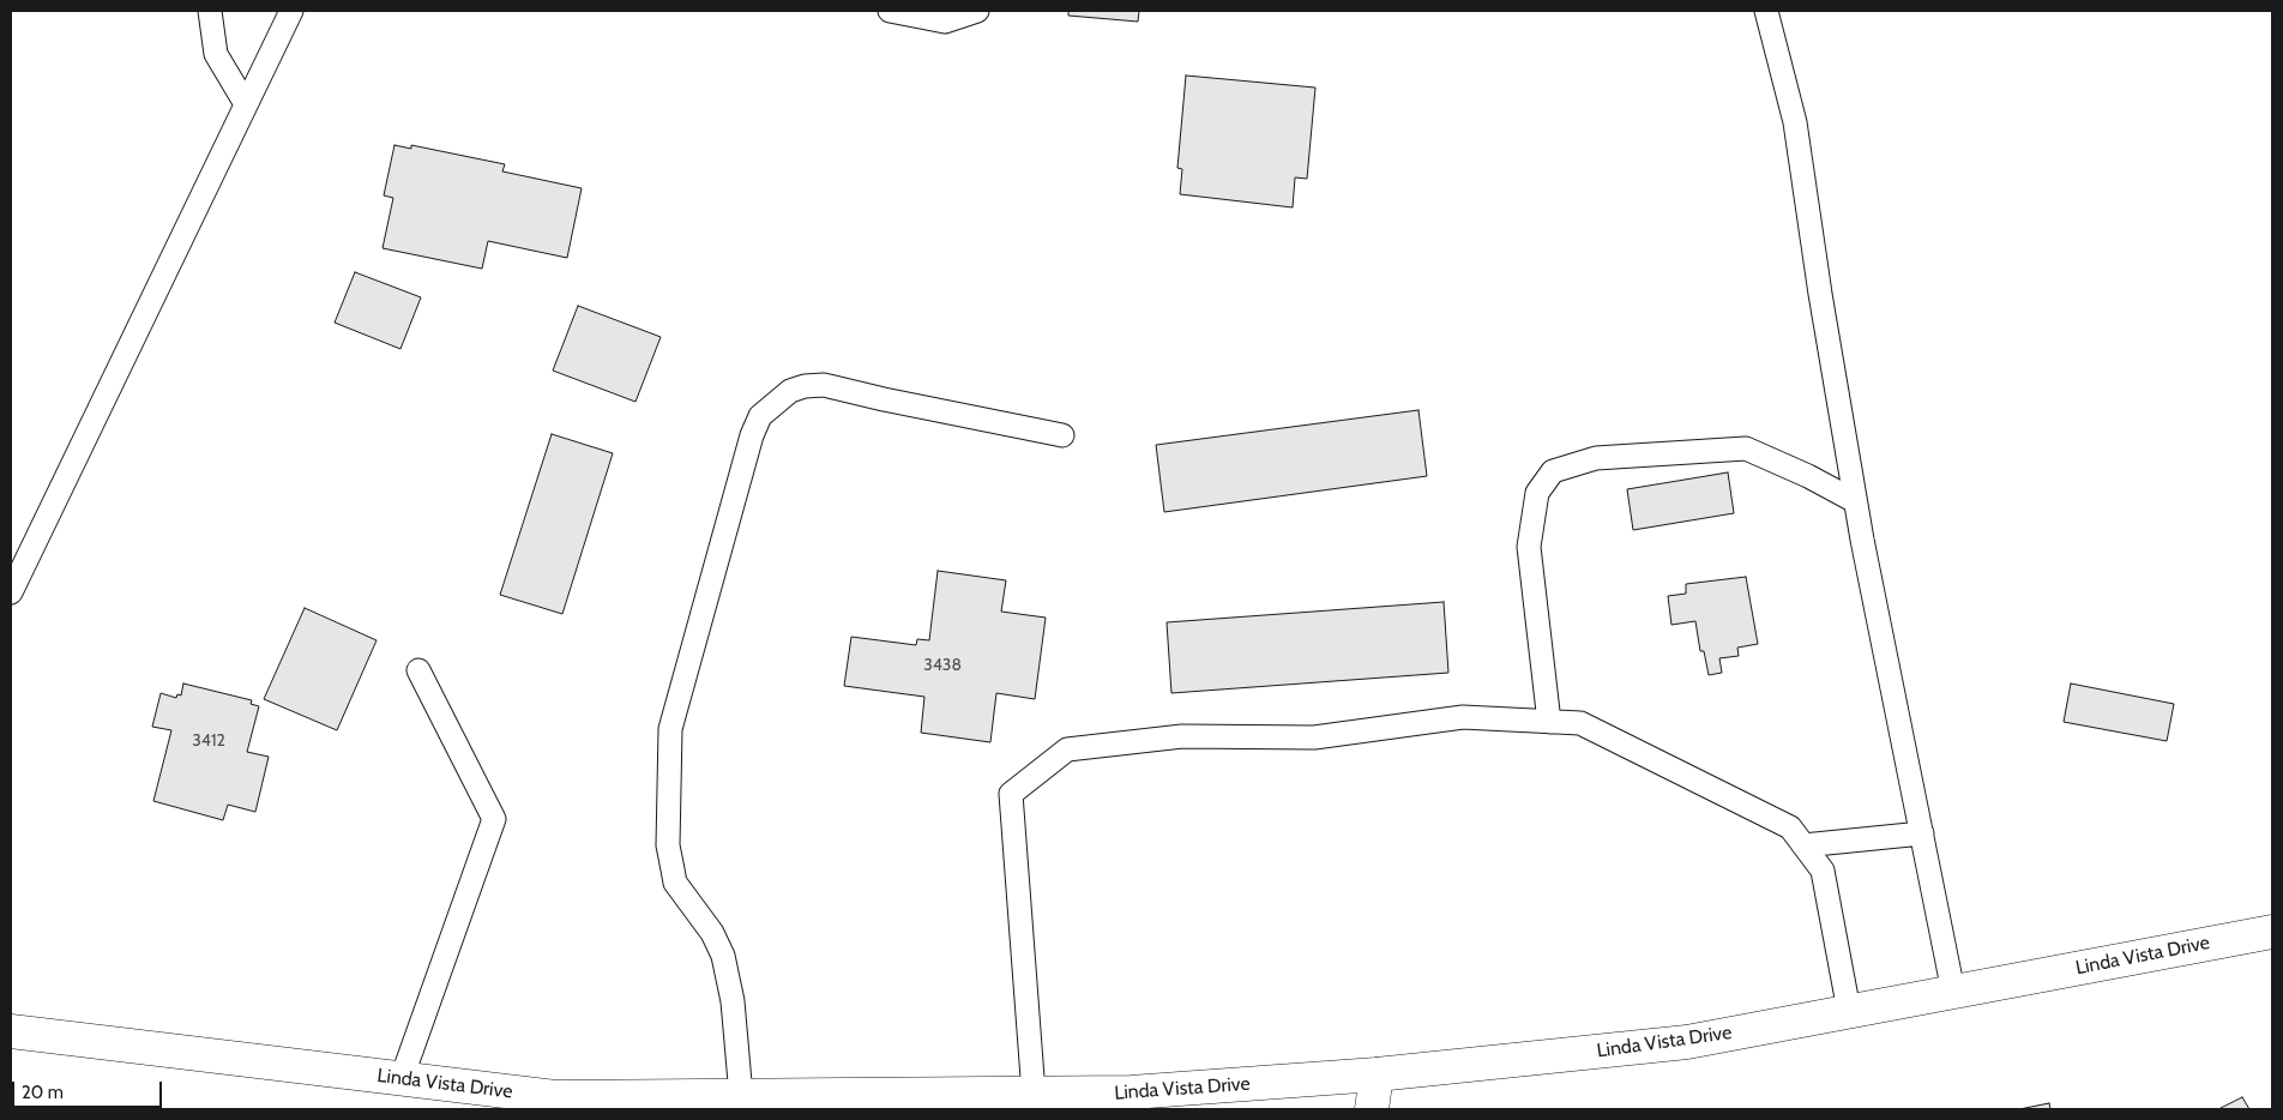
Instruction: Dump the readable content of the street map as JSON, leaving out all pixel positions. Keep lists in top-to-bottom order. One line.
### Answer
{"streets":{"street":["Linda Vista Drive"]},"house_numbers":["3438","3412"],"scale_bar":"20 m"}
